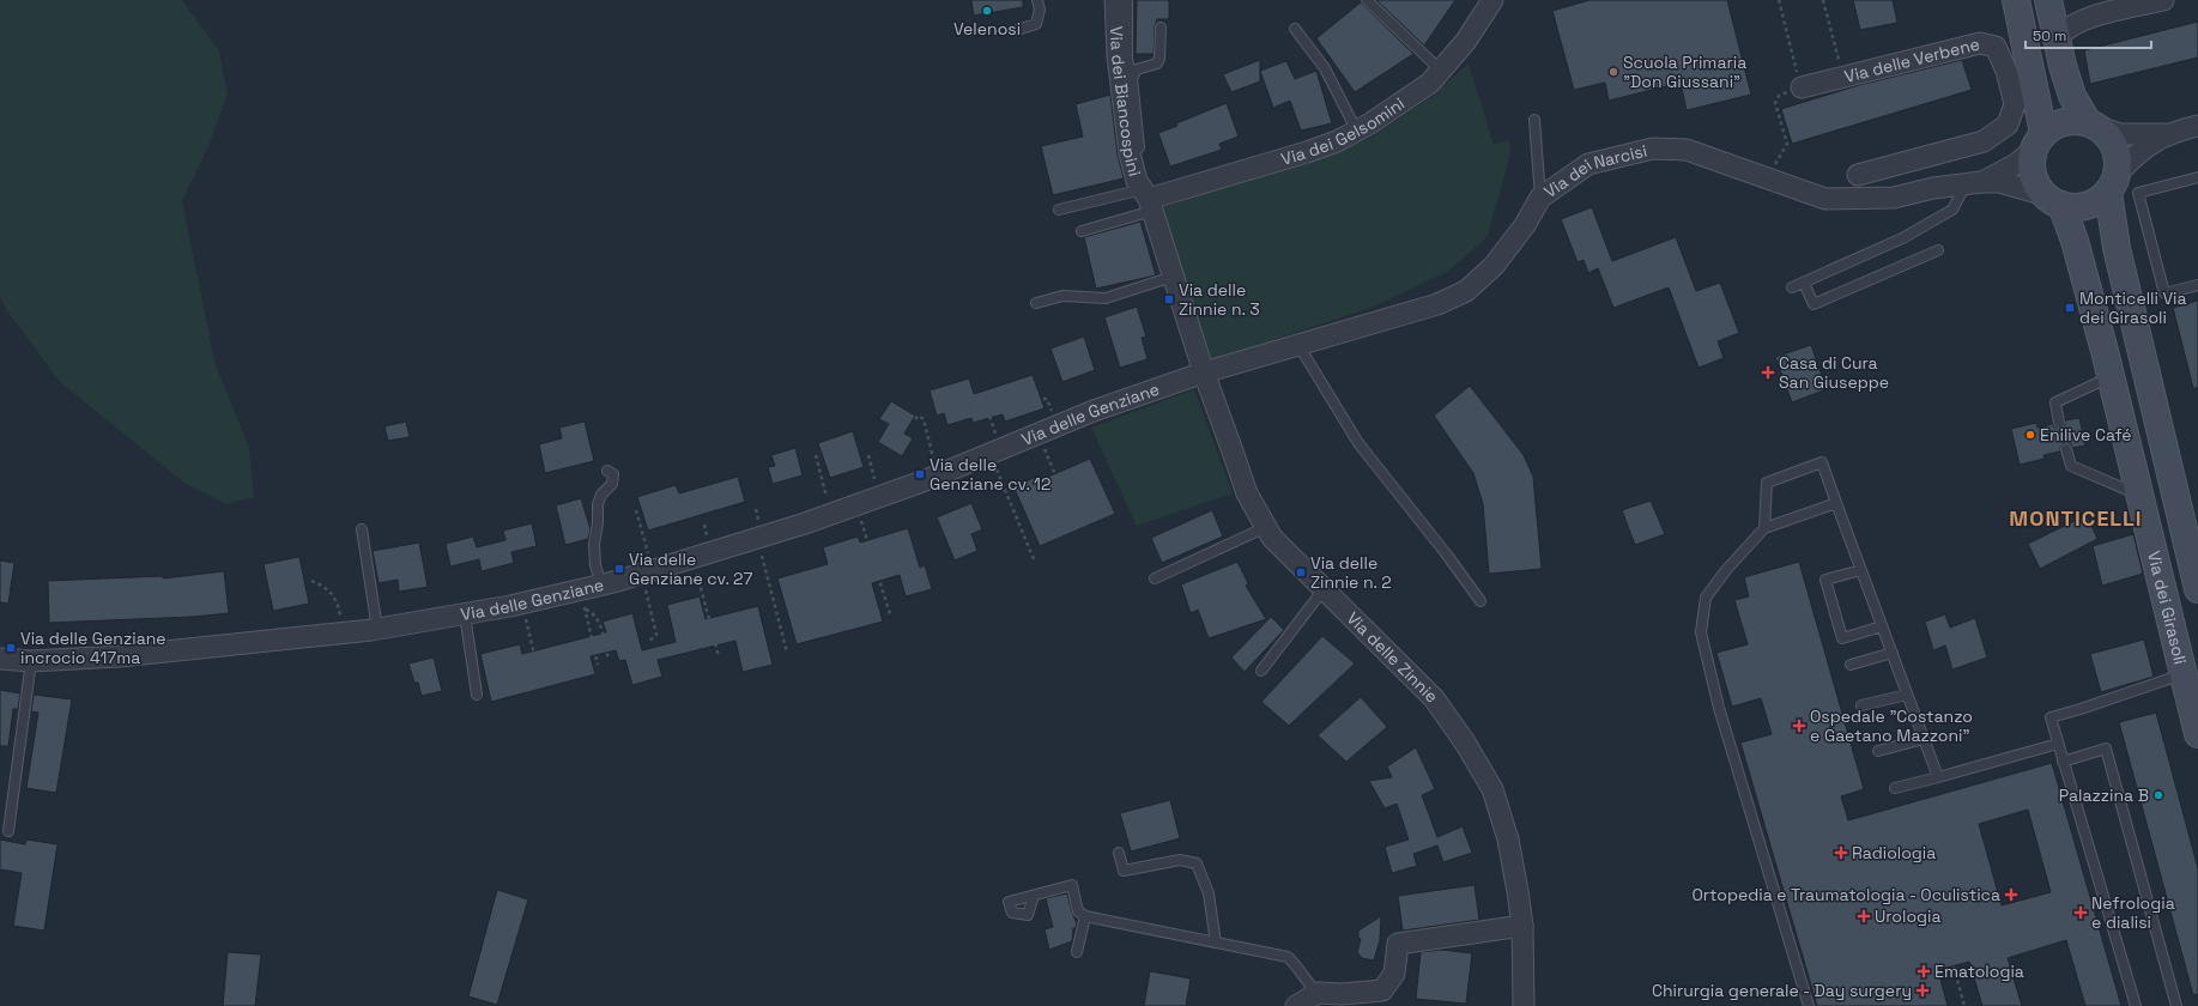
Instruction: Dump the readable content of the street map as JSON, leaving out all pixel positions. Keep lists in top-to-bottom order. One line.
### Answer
{"streets":{"main road":["Via dei Girasoli"],"street":["Via delle Verbene","Via dei Biancospini","Via dei Gelsomini","Via dei Narcisi","Via delle Genziane","Via delle Zinnie"]},"crossings":[["Via dei Biancospini","Via dei Gelsomini"],["Via dei Biancospini","Via delle Zinnie"],["Via dei Gelsomini","Via delle Zinnie"],["Via dei Narcisi","Via delle Genziane"],["Via dei Narcisi","Via dei Girasoli"],["Via dei Narcisi","Via delle Zinnie"],["Via delle Genziane","Via delle Zinnie"]],"districts":["MONTICELLI"],"places":{"other":["Velenosi","Scuola Primaria \"Don Giussani\"","Enilive Café","Palazzina B"],"transit":["Via delle Zinnie n. 3","Monticelli Via dei Girasoli","Via delle Genziane cv. 12","Via delle Genziane cv. 27","Via delle Zinnie n. 2","Via delle Genziane incrocio 417ma"],"health":["Casa di Cura San Giuseppe","Ospedale \"Costanzo e Gaetano Mazzoni\"","Radiologia","Ortopedia e Traumatologia - Oculistica","Nefrologia e dialisi","Urologia","Ematologia","Chirurgia generale - Day surgery"]},"scale_bar":"50 m"}
